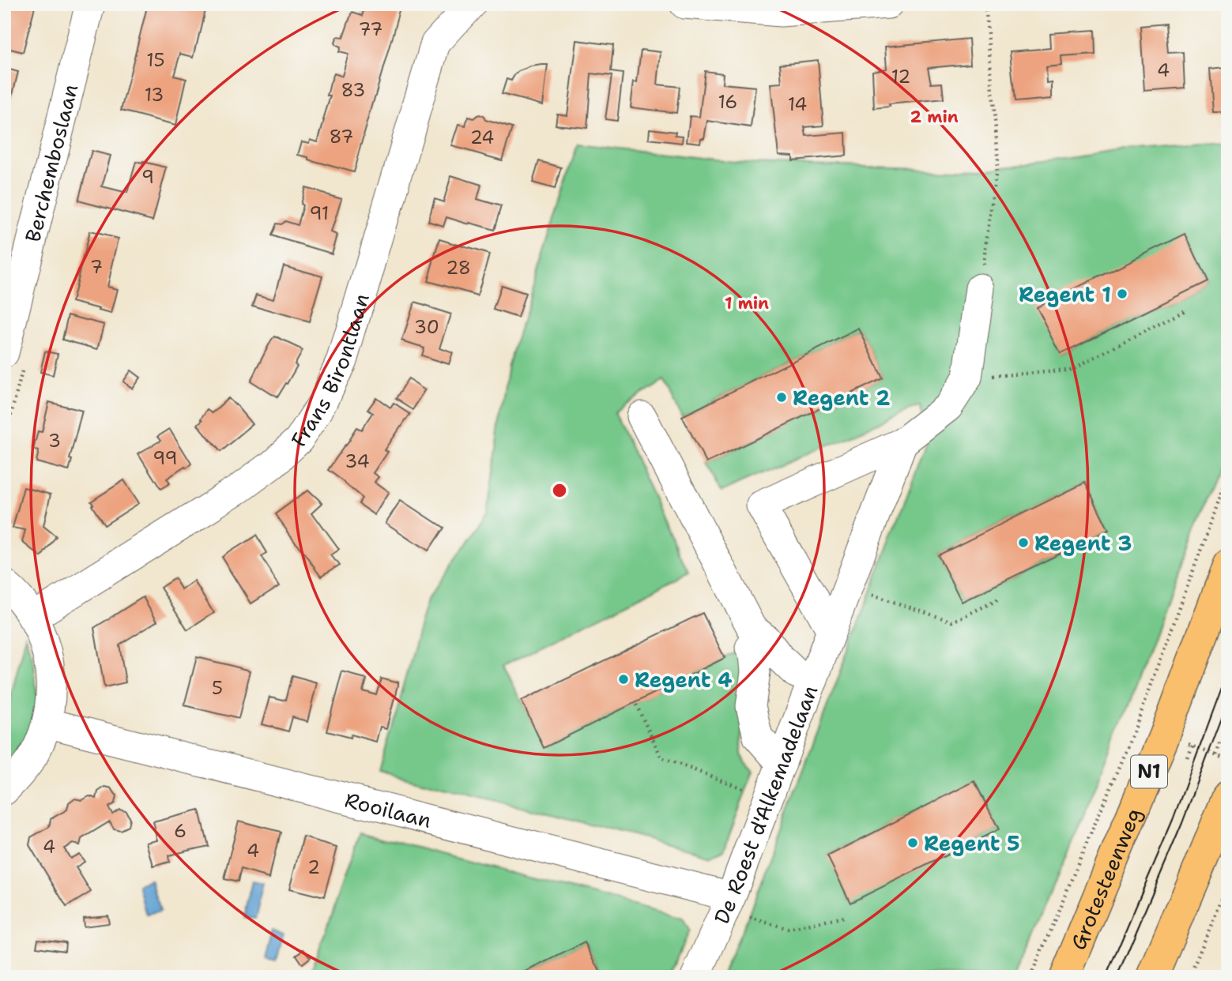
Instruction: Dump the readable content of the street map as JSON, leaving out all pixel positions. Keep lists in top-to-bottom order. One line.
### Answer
{"streets":{"main road":["N1","Grotesteenweg"],"street":["Berchemboslaan","Frans Birontlaan","De Roest d'Alkemadelaan","Rooilaan"]},"crossings":[["De Roest d'Alkemadelaan","Rooilaan"]],"places":["Regent 1","Regent 2","Regent 3","Regent 4","Regent 5"],"house_numbers":["77","15","4","12","83","13","16","14","87","24","9","91","7","28","30","3","99","34","5","6","4","4","2"],"rings":["2 min","1 min"]}
